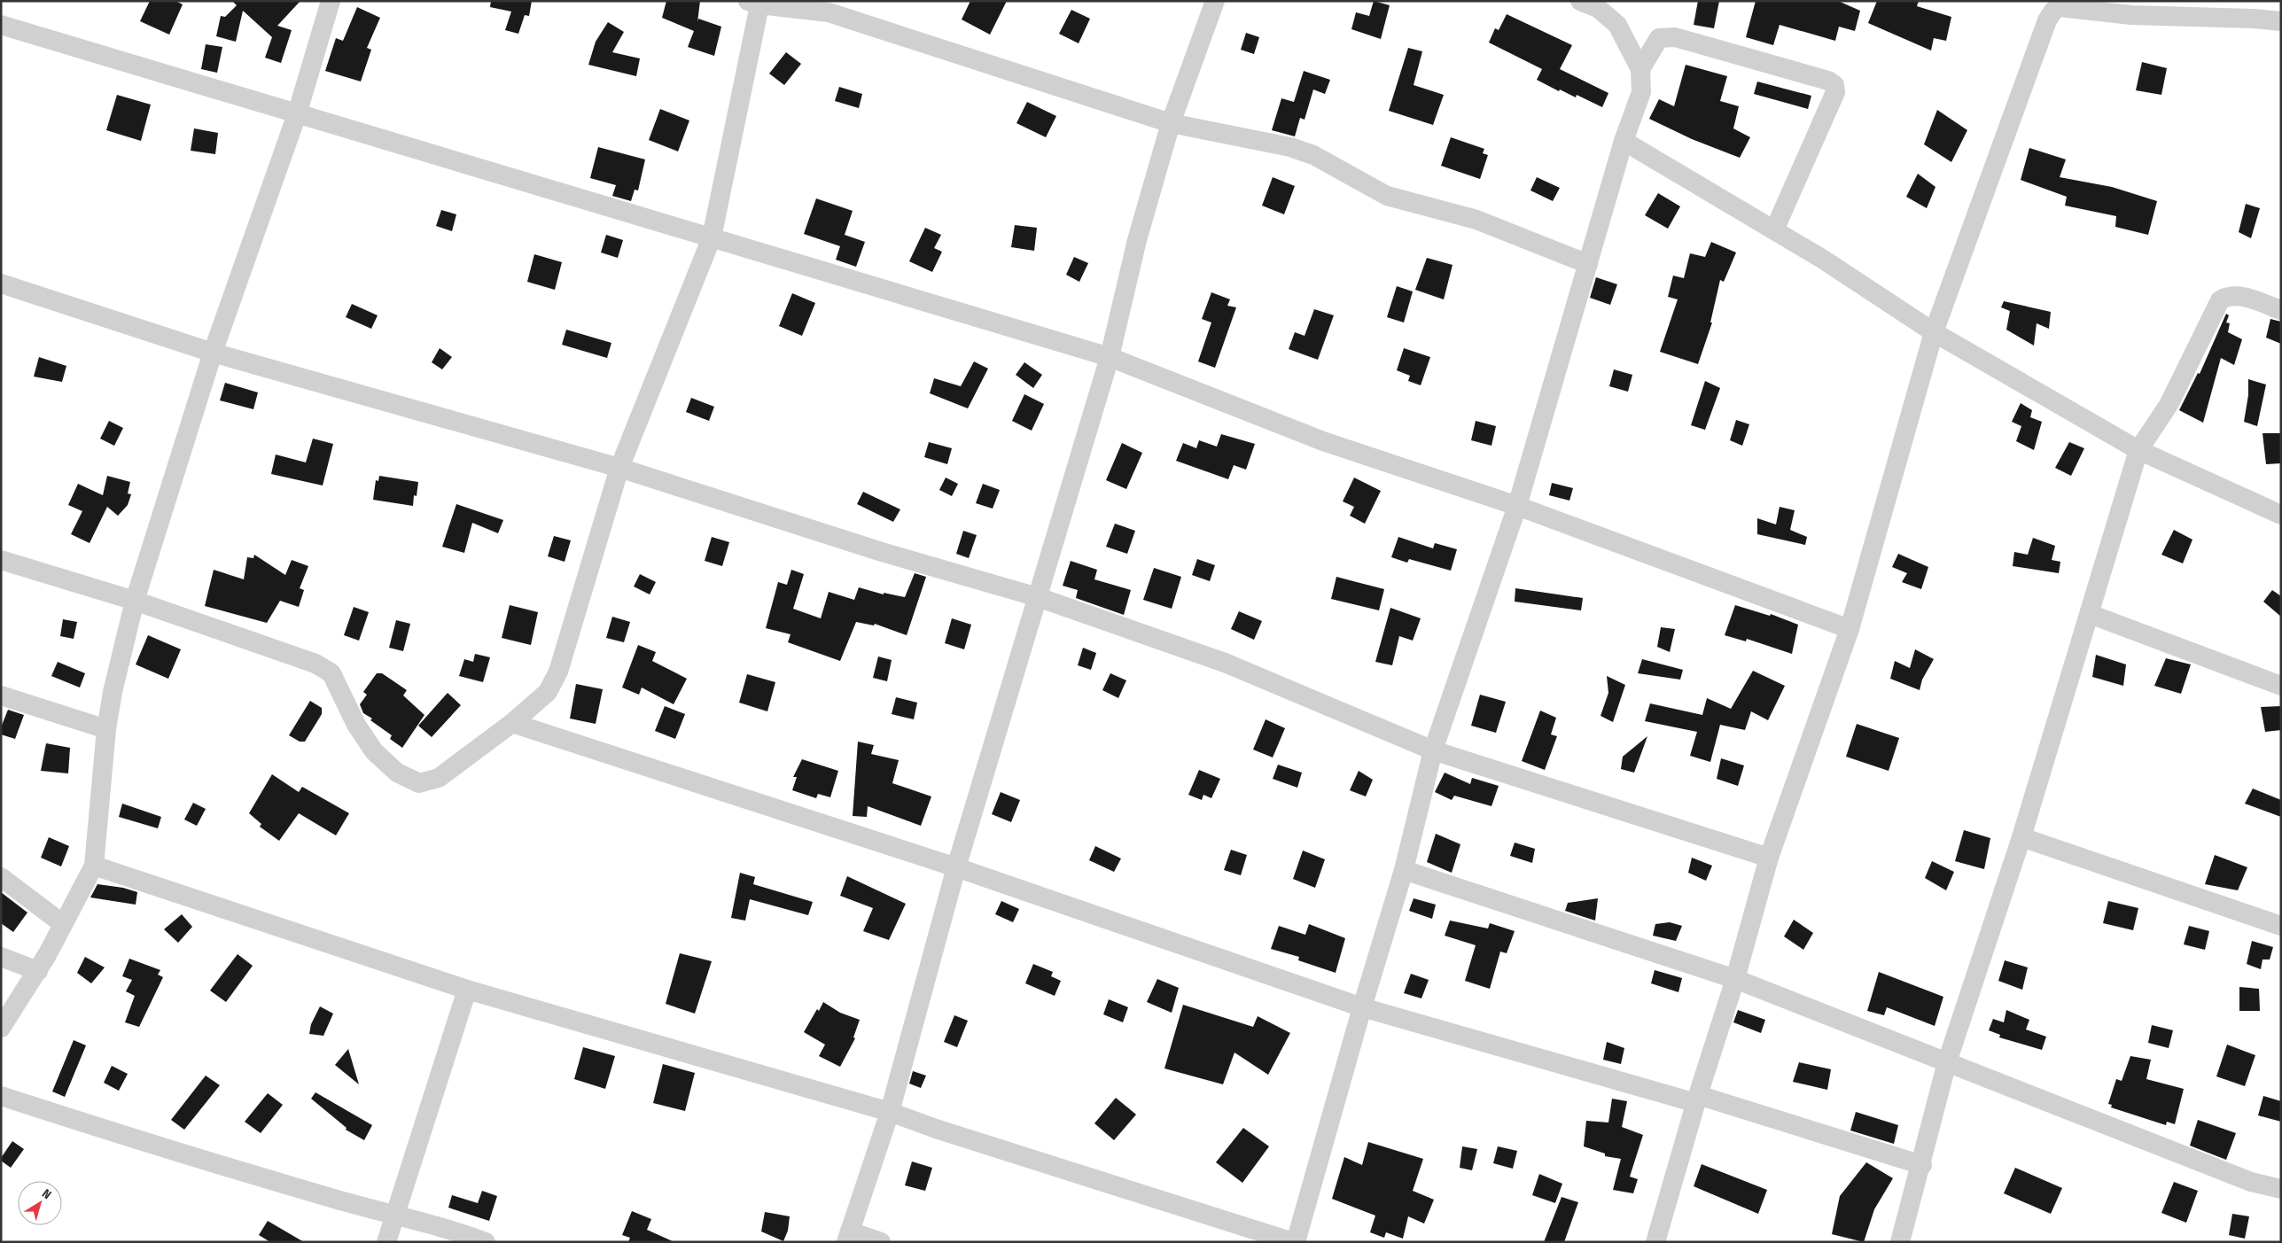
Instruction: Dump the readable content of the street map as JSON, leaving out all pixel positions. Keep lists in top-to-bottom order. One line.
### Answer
{"north":"top right"}
